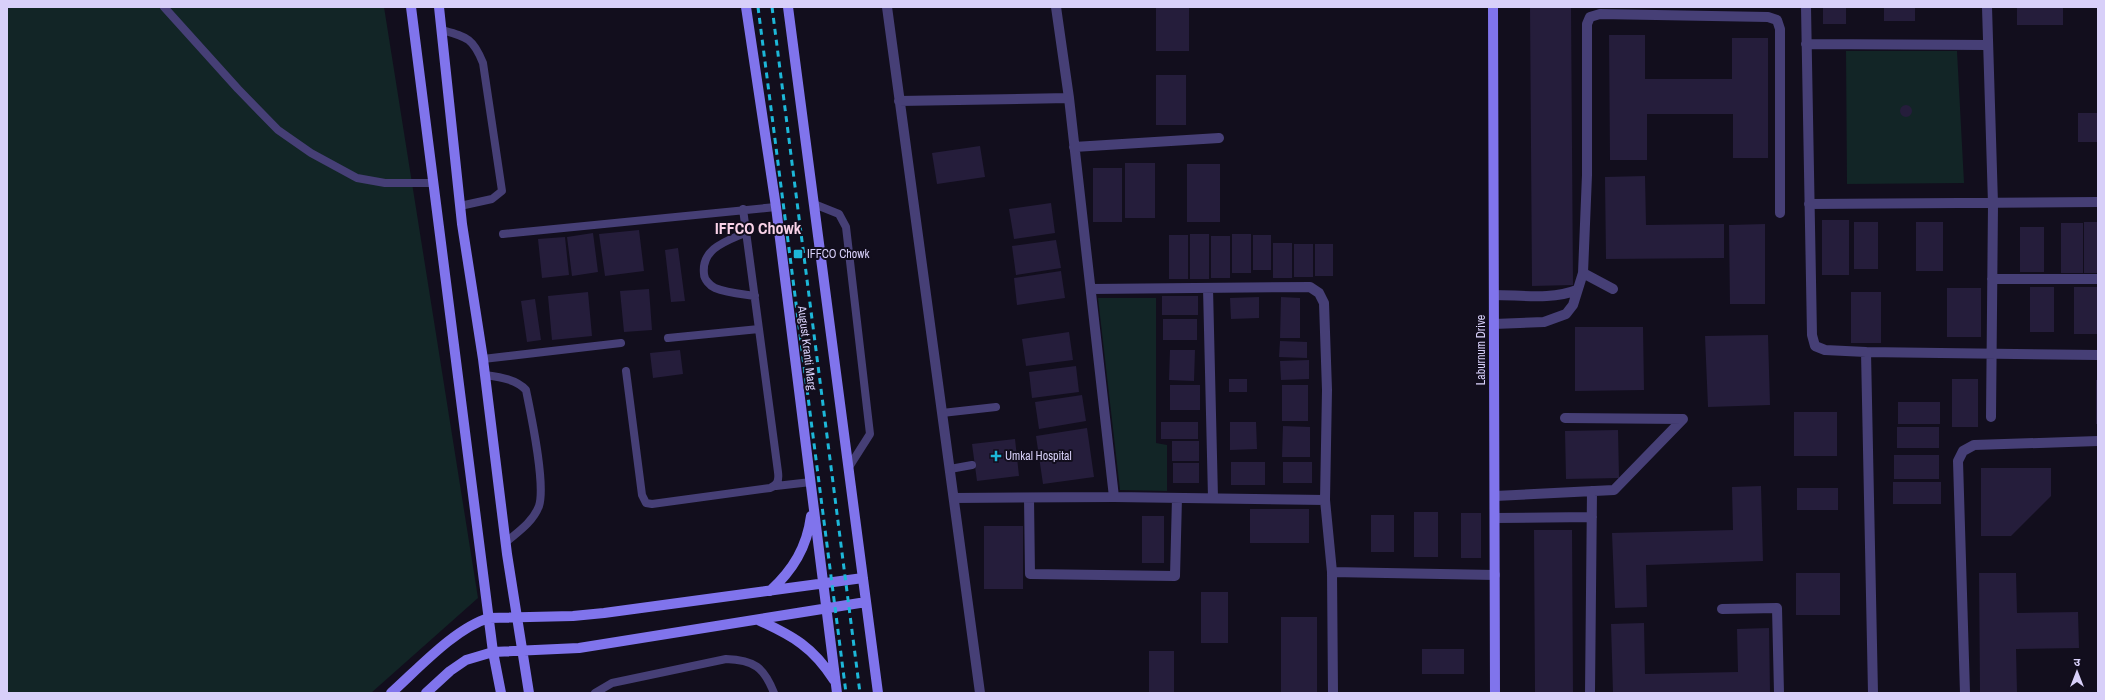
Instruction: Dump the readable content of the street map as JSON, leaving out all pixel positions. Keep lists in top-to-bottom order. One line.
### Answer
{"streets":{"street":["August Kranti Marg","Laburnum Drive"]},"districts":["IFFCO Chowk"],"places":{"transit":["IFFCO Chowk"],"health":["Umkal Hospital"]},"north":"top"}
